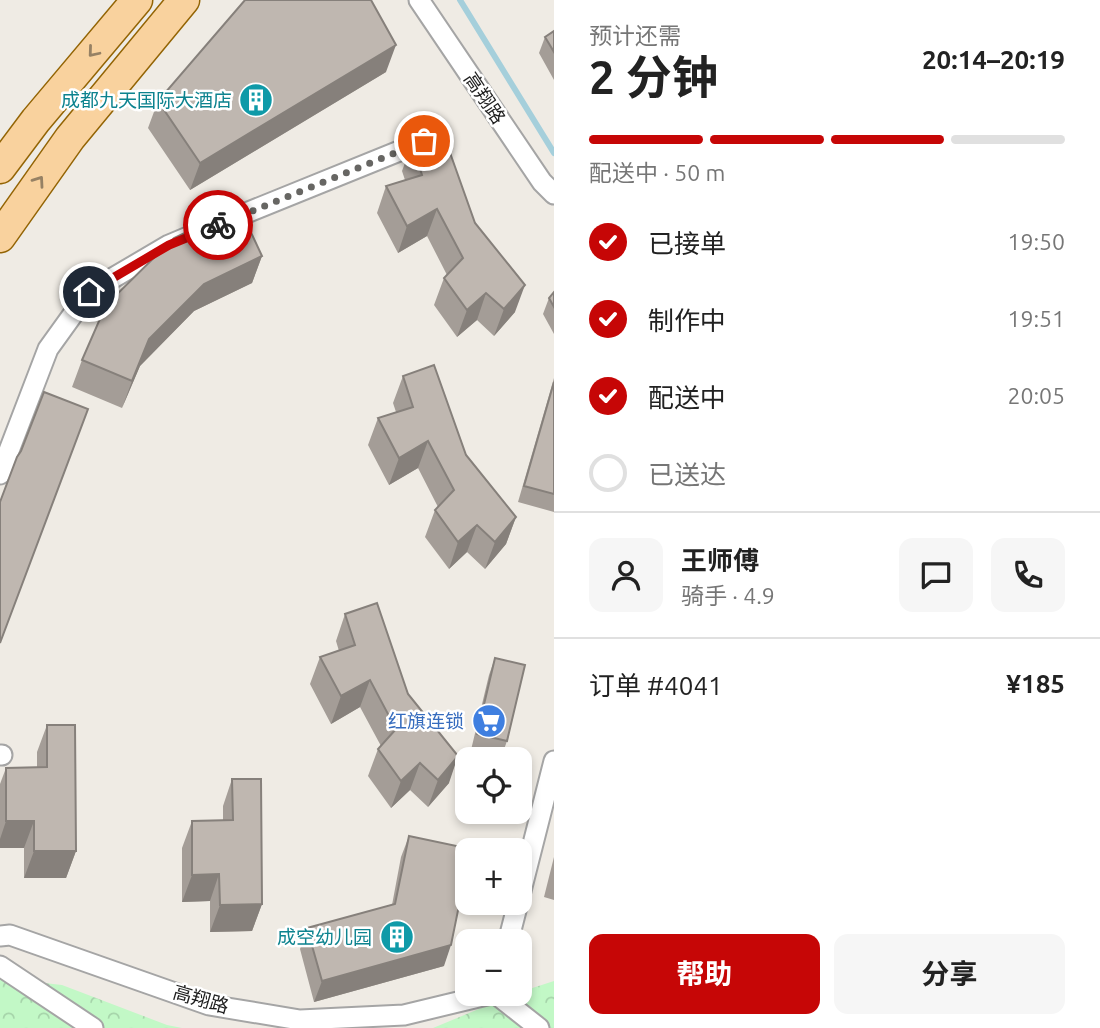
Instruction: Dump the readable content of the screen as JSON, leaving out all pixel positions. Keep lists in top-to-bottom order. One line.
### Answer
{"streets":{"street":["高翔路"]},"places":{"building":["成都九天国际大酒店","成空幼儿园"],"supermarket":["红旗连锁"]},"page":{"heading":["2 分钟","预计还需","20:14–20:19"],"panel":["王师傅","骑手 · 4.9","订单 #4041","¥185"],"bar":"配送中 · 50 m","list":[["已接单","19:50"],["制作中","19:51"],["配送中","20:05"],"已送达"],"map_buttons":["+","−"],"buttons":["帮助","分享"]}}
